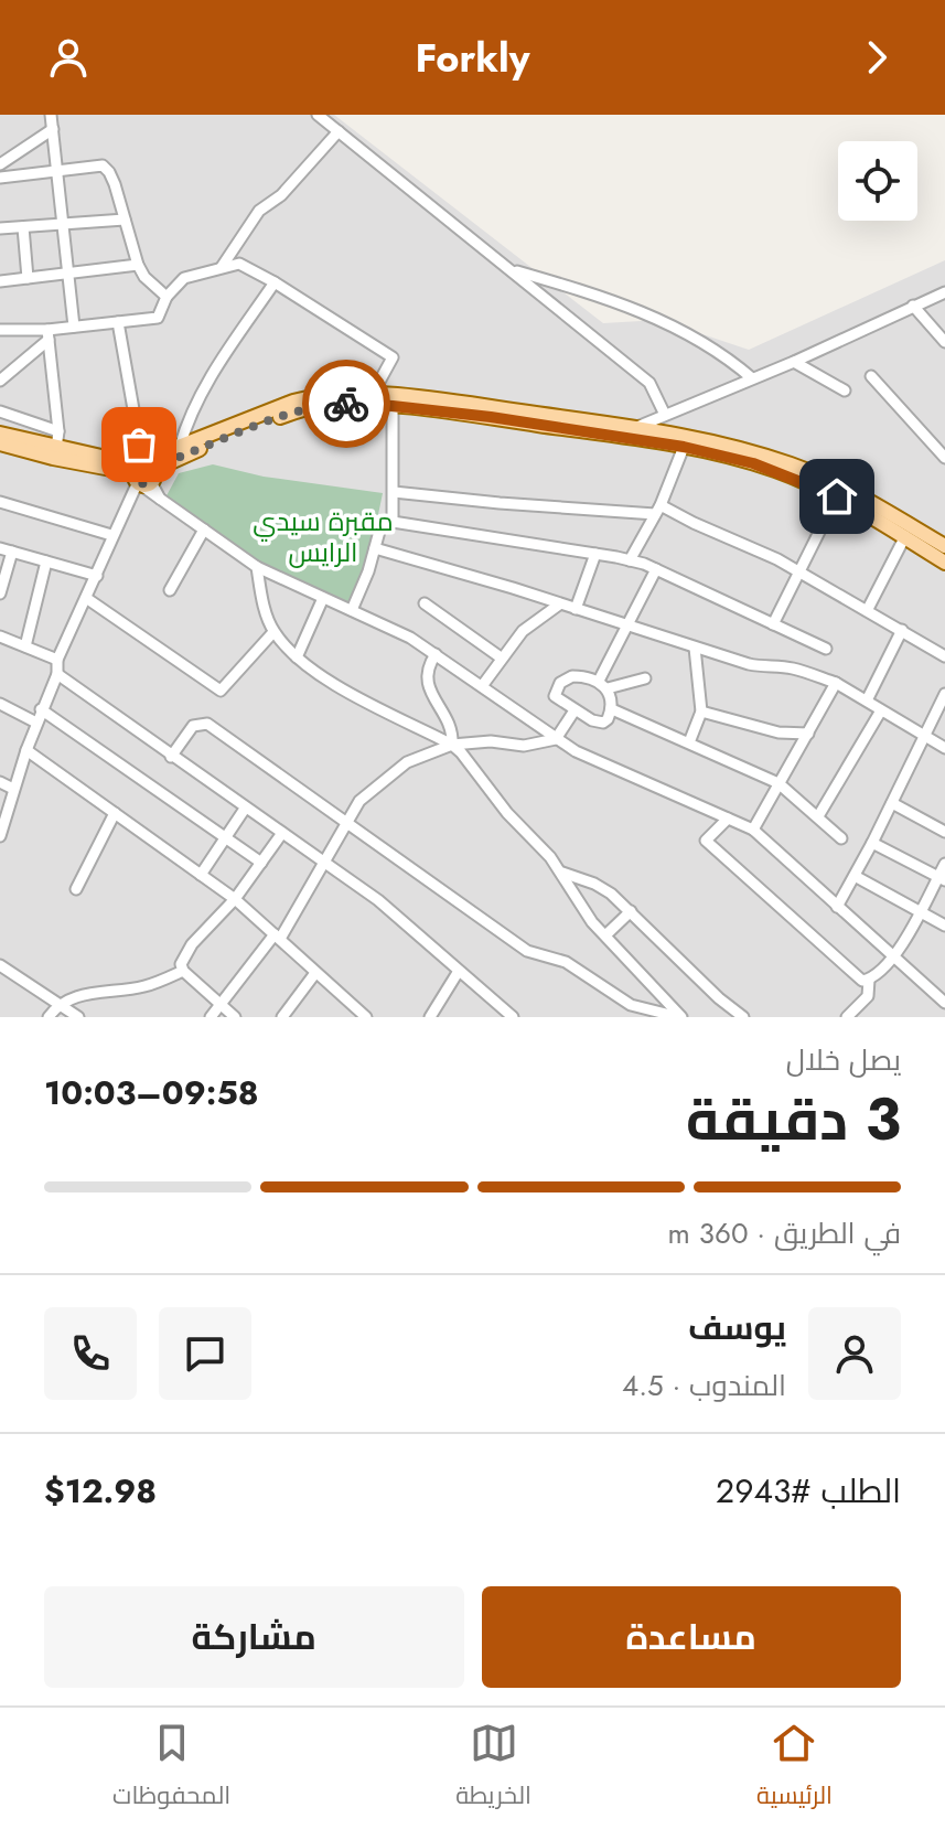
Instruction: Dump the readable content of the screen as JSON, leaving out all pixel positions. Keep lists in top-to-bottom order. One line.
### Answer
{"parks":["مقبرة سيدي الرايس"],"page":{"header":"Forkly","heading":["3 دقيقة","يصل خلال","09:58–10:03"],"panel":["يوسف","المندوب · 4.5","الطلب #2943","$12.98"],"bar":"في الطريق · 360 m","buttons":["مساعدة","مشاركة"],"tabs":["الرئيسية","الخريطة","المحفوظات"]}}
